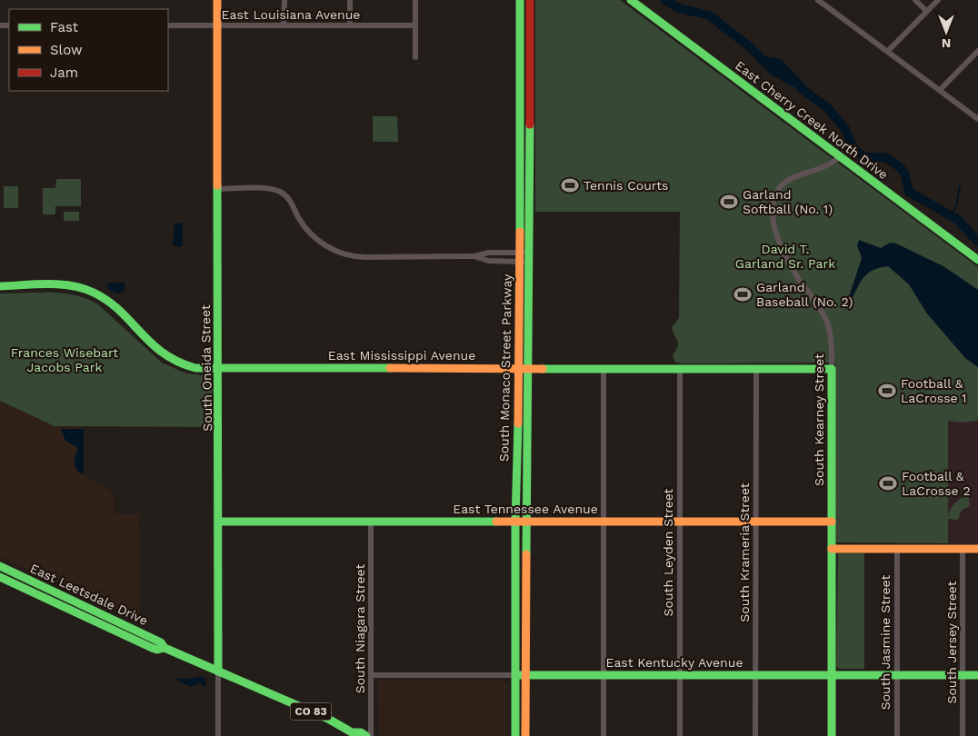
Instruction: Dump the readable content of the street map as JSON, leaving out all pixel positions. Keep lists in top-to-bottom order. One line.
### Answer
{"streets":{"street":["East Louisiana Avenue","East Cherry Creek North Drive","East Mississippi Avenue","South Oneida Street","South Monaco Street Parkway","South Kearney Street","East Tennessee Avenue","South Leyden Street","South Krameria Street","East Leetsdale Drive","South Niagara Street","South Jasmine Street","South Jersey Street","East Kentucky Avenue","CO 83"]},"crossings":[["East Louisiana Avenue","South Oneida Street"],["East Cherry Creek North Drive","South Kearney Street"],["East Mississippi Avenue","South Oneida Street"],["East Mississippi Avenue","South Monaco Street Parkway"],["East Mississippi Avenue","South Kearney Street"],["East Mississippi Avenue","South Leyden Street"],["East Mississippi Avenue","South Krameria Street"],["South Oneida Street","East Tennessee Avenue"],["South Oneida Street","East Leetsdale Drive"],["South Monaco Street Parkway","East Tennessee Avenue"],["South Monaco Street Parkway","East Kentucky Avenue"],["South Kearney Street","East Tennessee Avenue"],["South Kearney Street","East Kentucky Avenue"],["East Tennessee Avenue","South Leyden Street"],["East Tennessee Avenue","South Krameria Street"],["East Tennessee Avenue","South Niagara Street"],["South Leyden Street","East Kentucky Avenue"],["South Krameria Street","East Kentucky Avenue"],["South Niagara Street","East Kentucky Avenue"],["South Jasmine Street","East Kentucky Avenue"],["South Jersey Street","East Kentucky Avenue"]],"parks":["David T. Garland Sr. Park","Frances Wisebart Jacobs Park"],"places":{"sports":["Tennis Courts","Garland Softball (No. 1)","Garland Baseball (No. 2)","Football & LaCrosse 1","Football & LaCrosse 2"]},"legend":["Fast","Slow","Jam"],"north":"bottom"}
